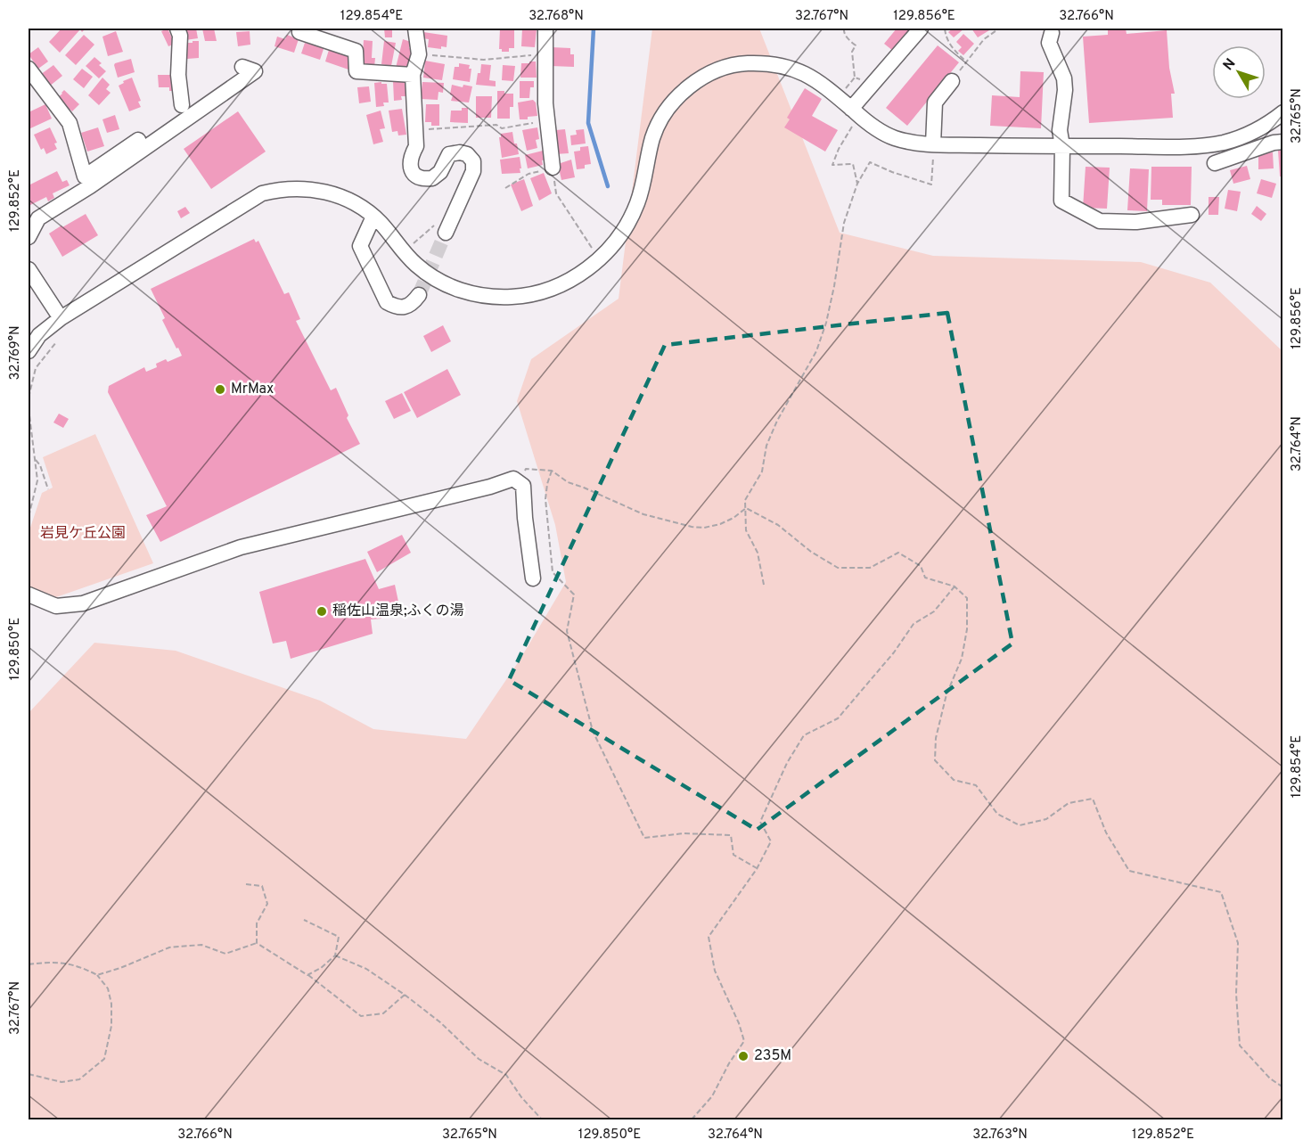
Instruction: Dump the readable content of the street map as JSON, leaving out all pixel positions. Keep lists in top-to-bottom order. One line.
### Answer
{"parks":["岩見ケ丘公園"],"places":["MrMax","稲佐山温泉;ふくの湯","235M"],"north":"top left","coordinates":["129.854°E","32.768°N","32.767°N","129.856°E","32.766°N","32.765°N","129.852°E","32.769°N","32.764°N","129.850°E","32.763°N"]}
